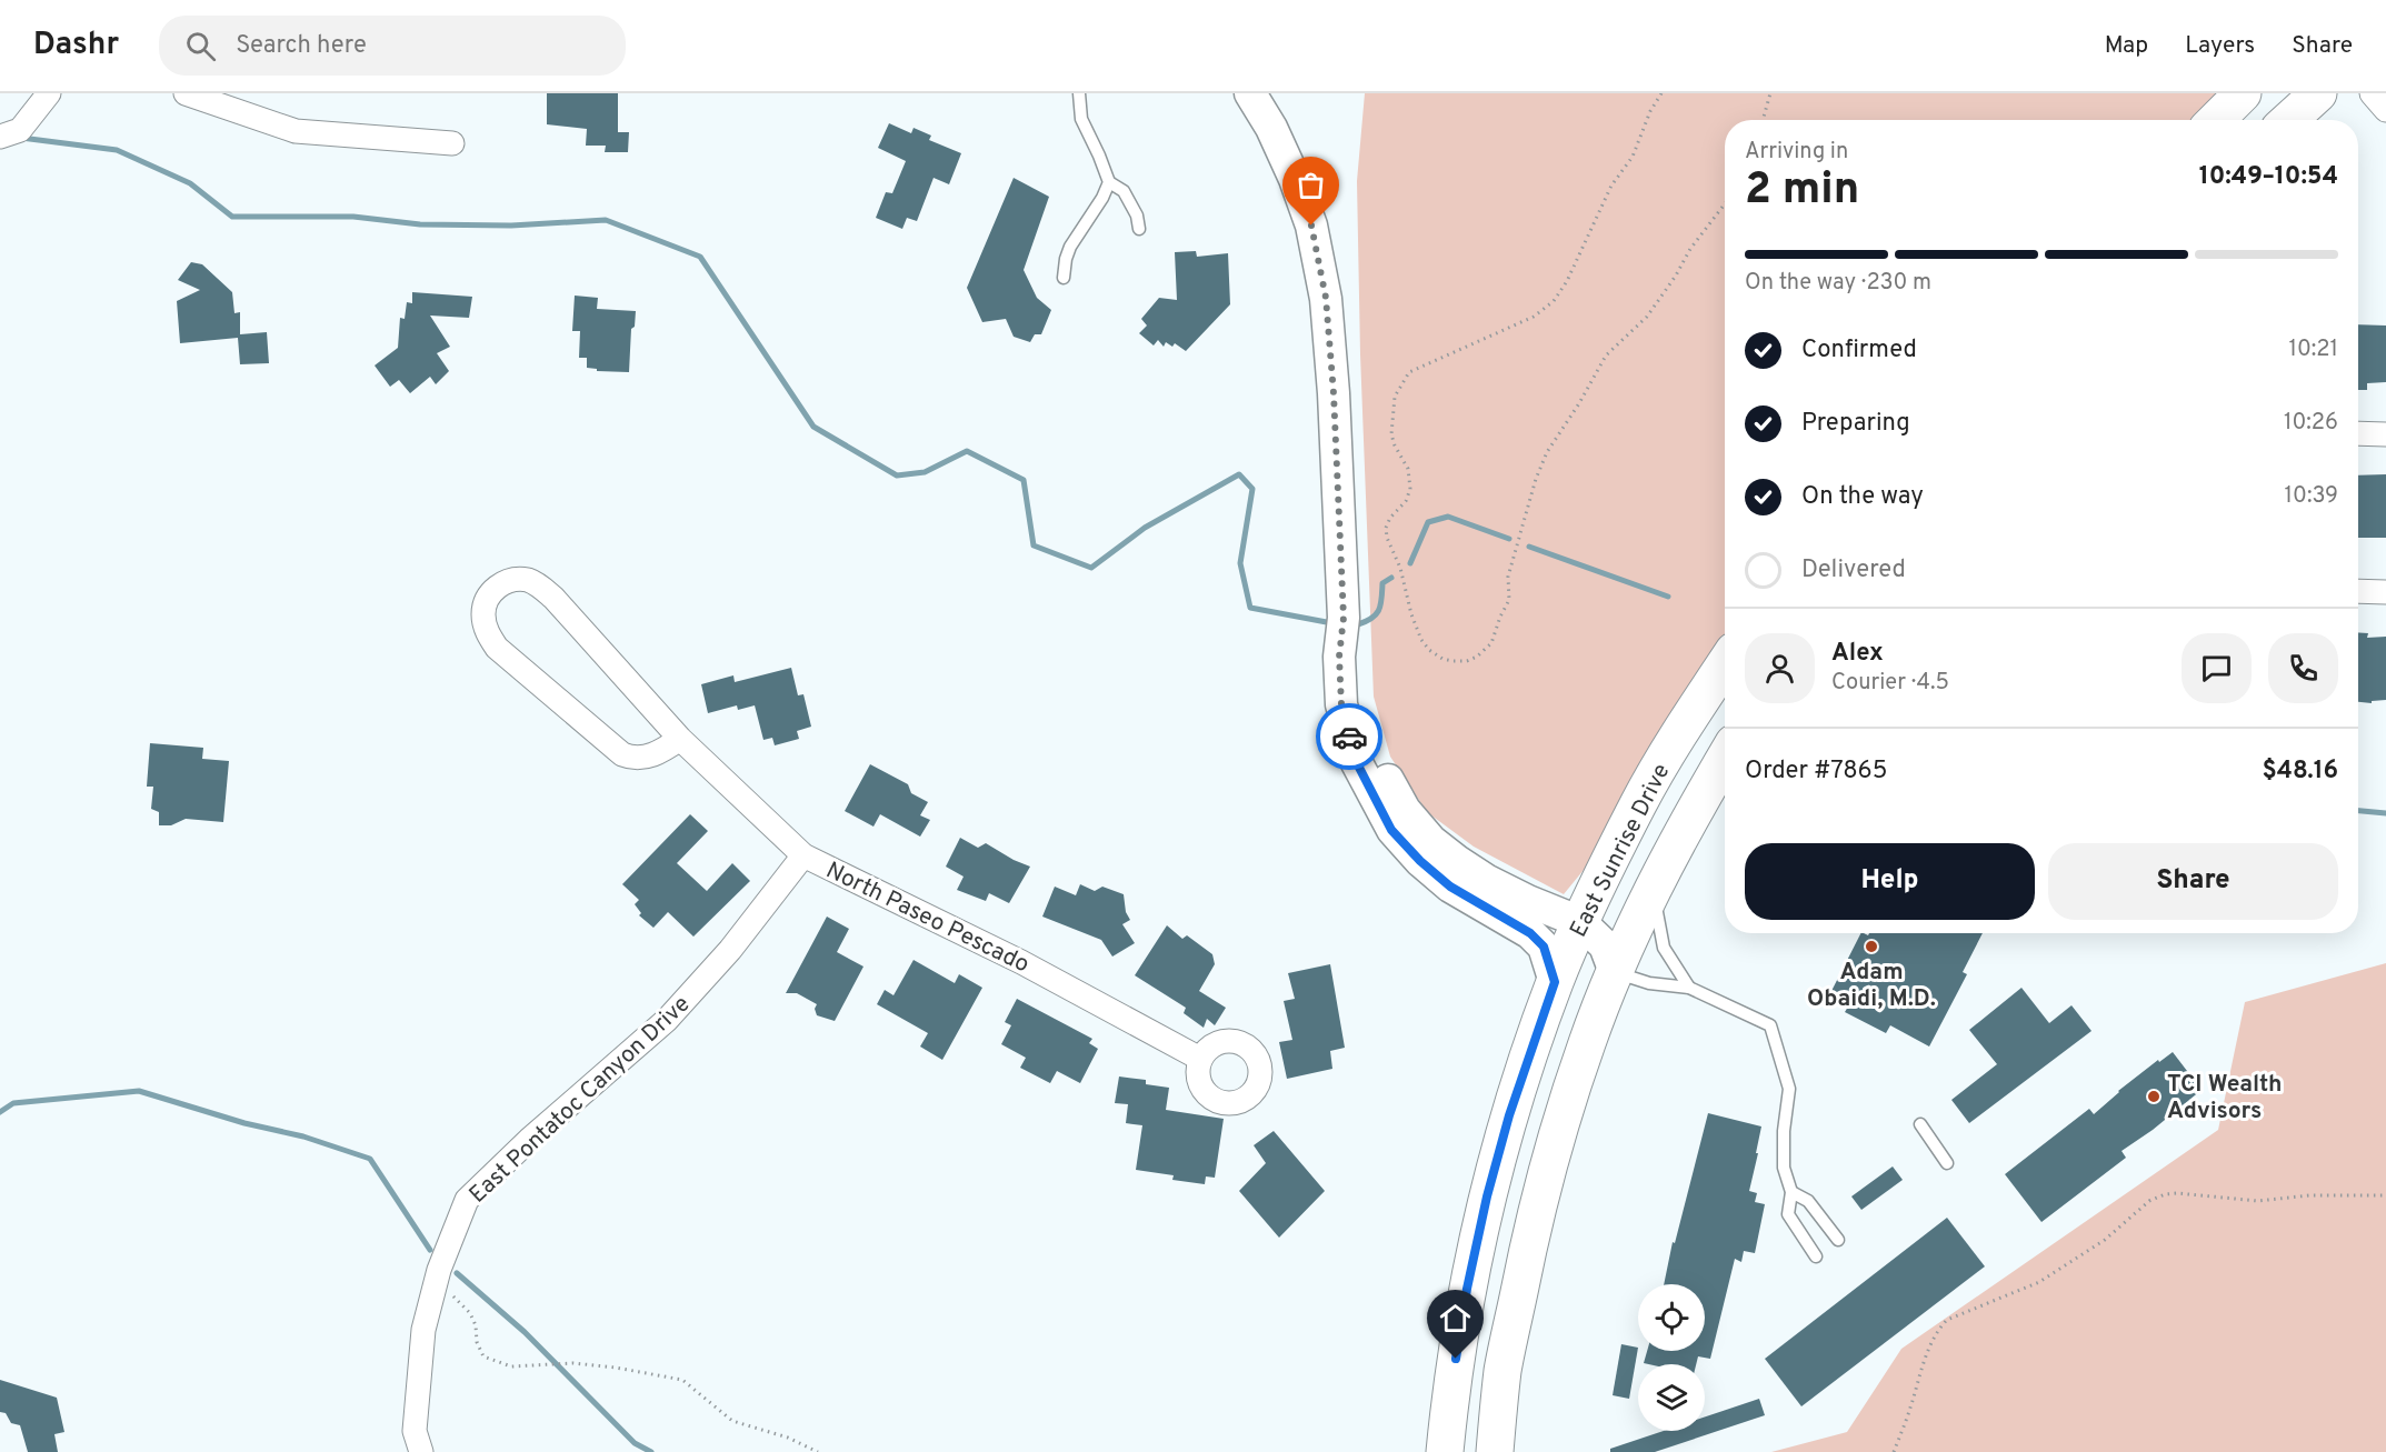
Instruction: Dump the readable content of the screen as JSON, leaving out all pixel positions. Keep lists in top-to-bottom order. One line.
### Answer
{"streets":{"main road":["East Sunrise Drive"],"street":["North Paseo Pescado","East Pontatoc Canyon Drive"]},"crossings":[["North Paseo Pescado","East Pontatoc Canyon Drive"]],"places":["Adam Obaidi, M.D.","TCI Wealth Advisors"],"page":{"header":"Dashr","search":"Search here","nav":["Map","Layers","Share"],"heading":["2 min","Arriving in","10:49–10:54"],"panel":["Alex","Courier · 4.5","Order #7865","$48.16"],"bar":"On the way · 230 m","list":[["Confirmed","10:21"],["Preparing","10:26"],["On the way","10:39"],"Delivered"],"buttons":["Help","Share"]}}
